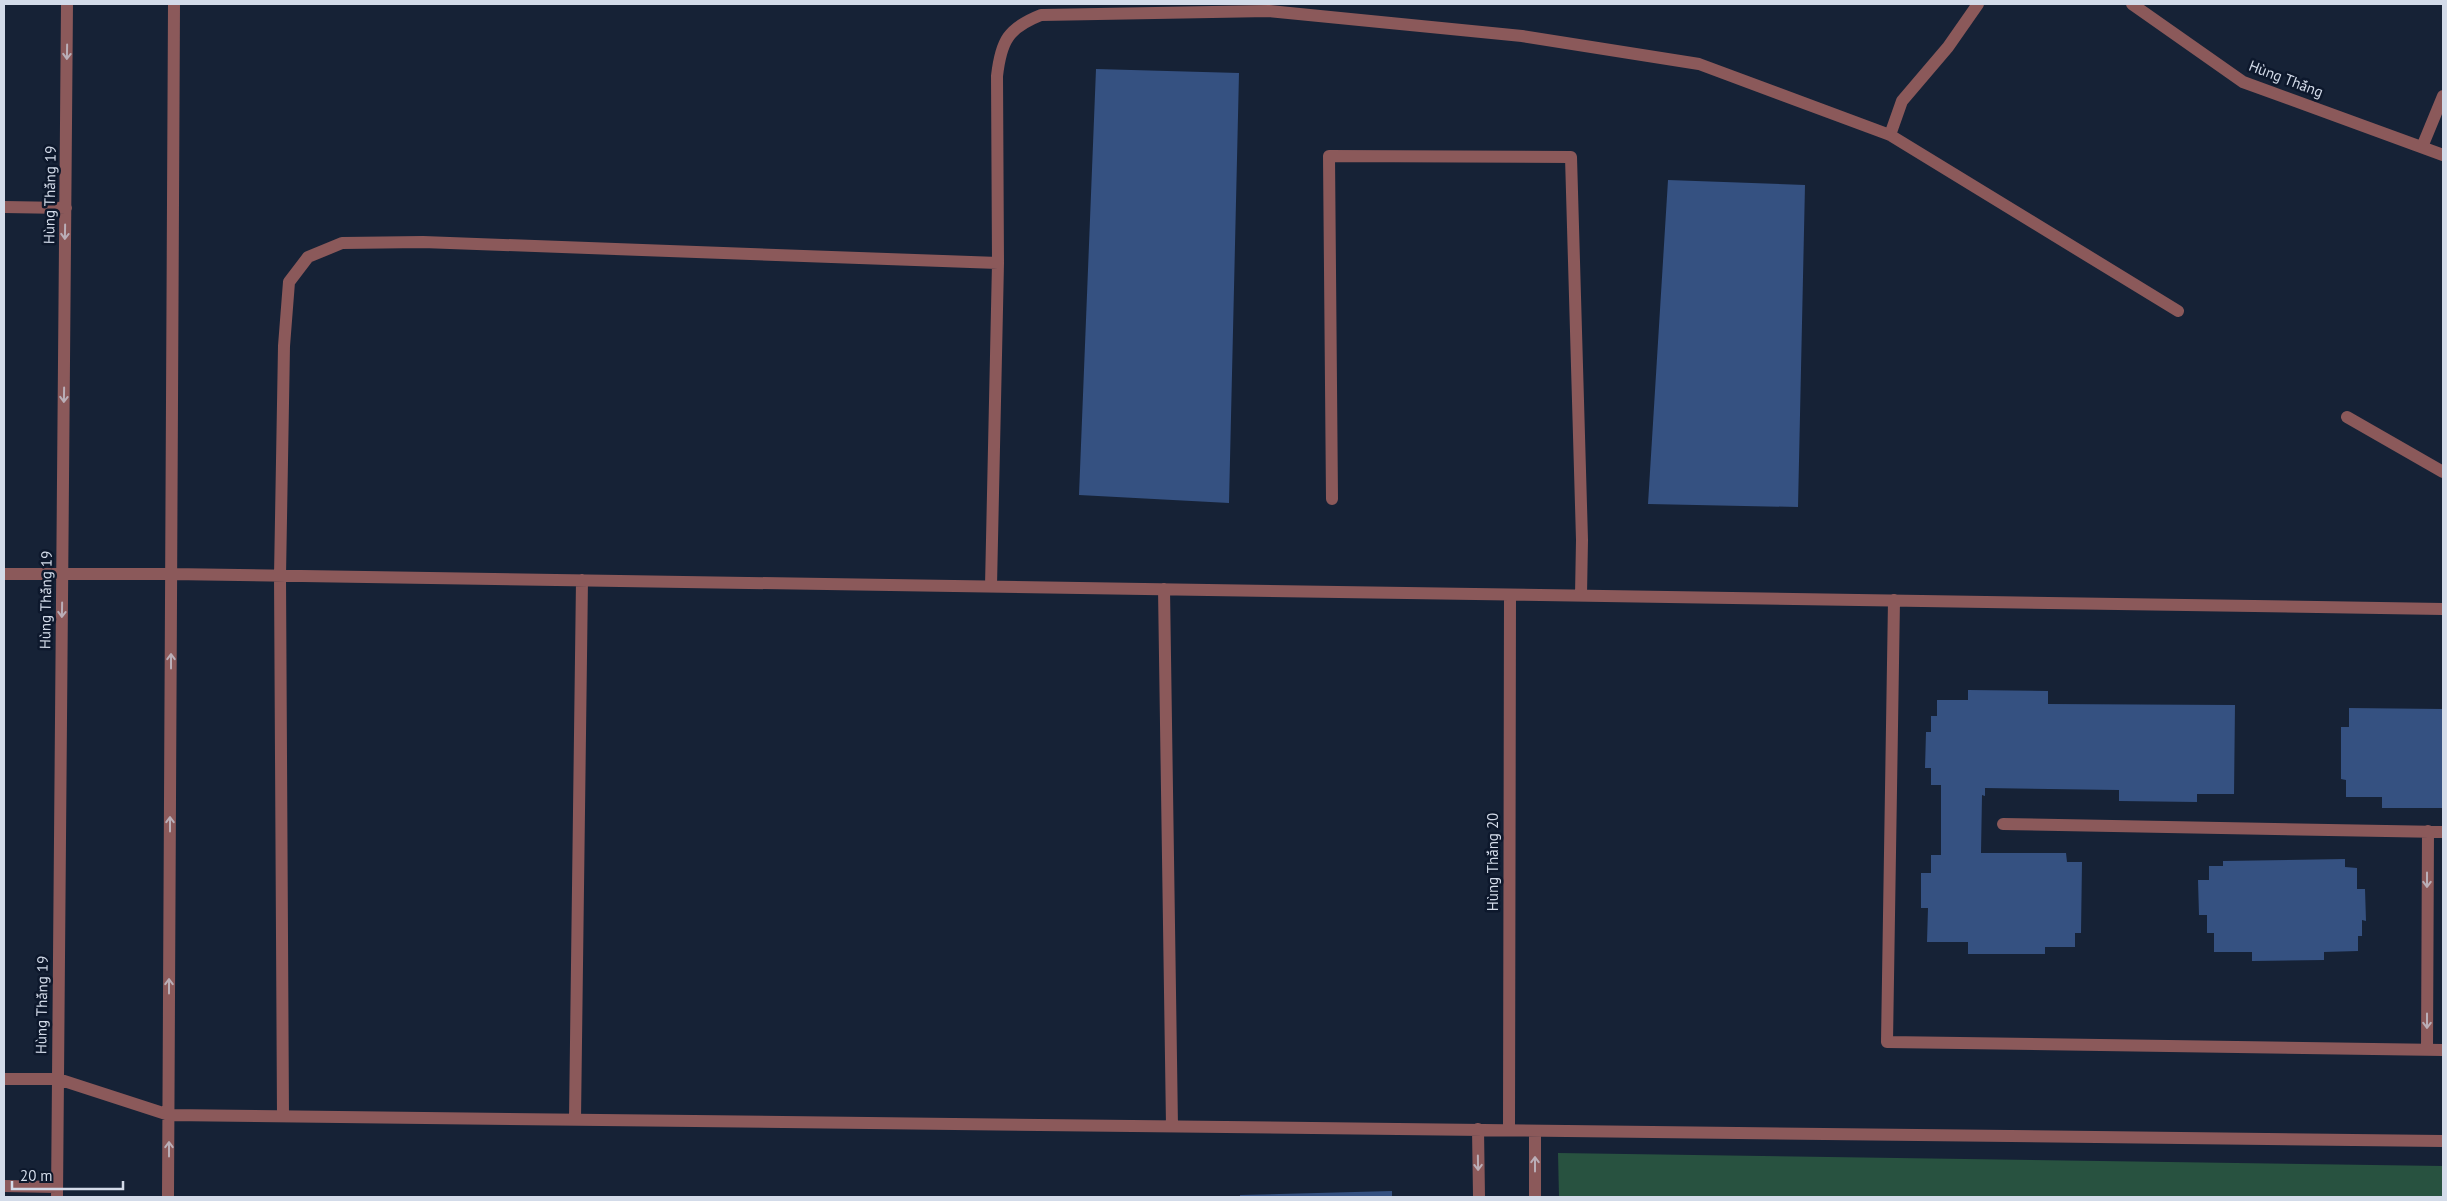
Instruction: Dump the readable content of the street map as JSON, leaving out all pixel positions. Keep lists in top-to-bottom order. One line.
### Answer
{"streets":{"street":["Hùng Thắng","Hùng Thắng 19","Hùng Thắng 20"]},"scale_bar":"20 m"}
